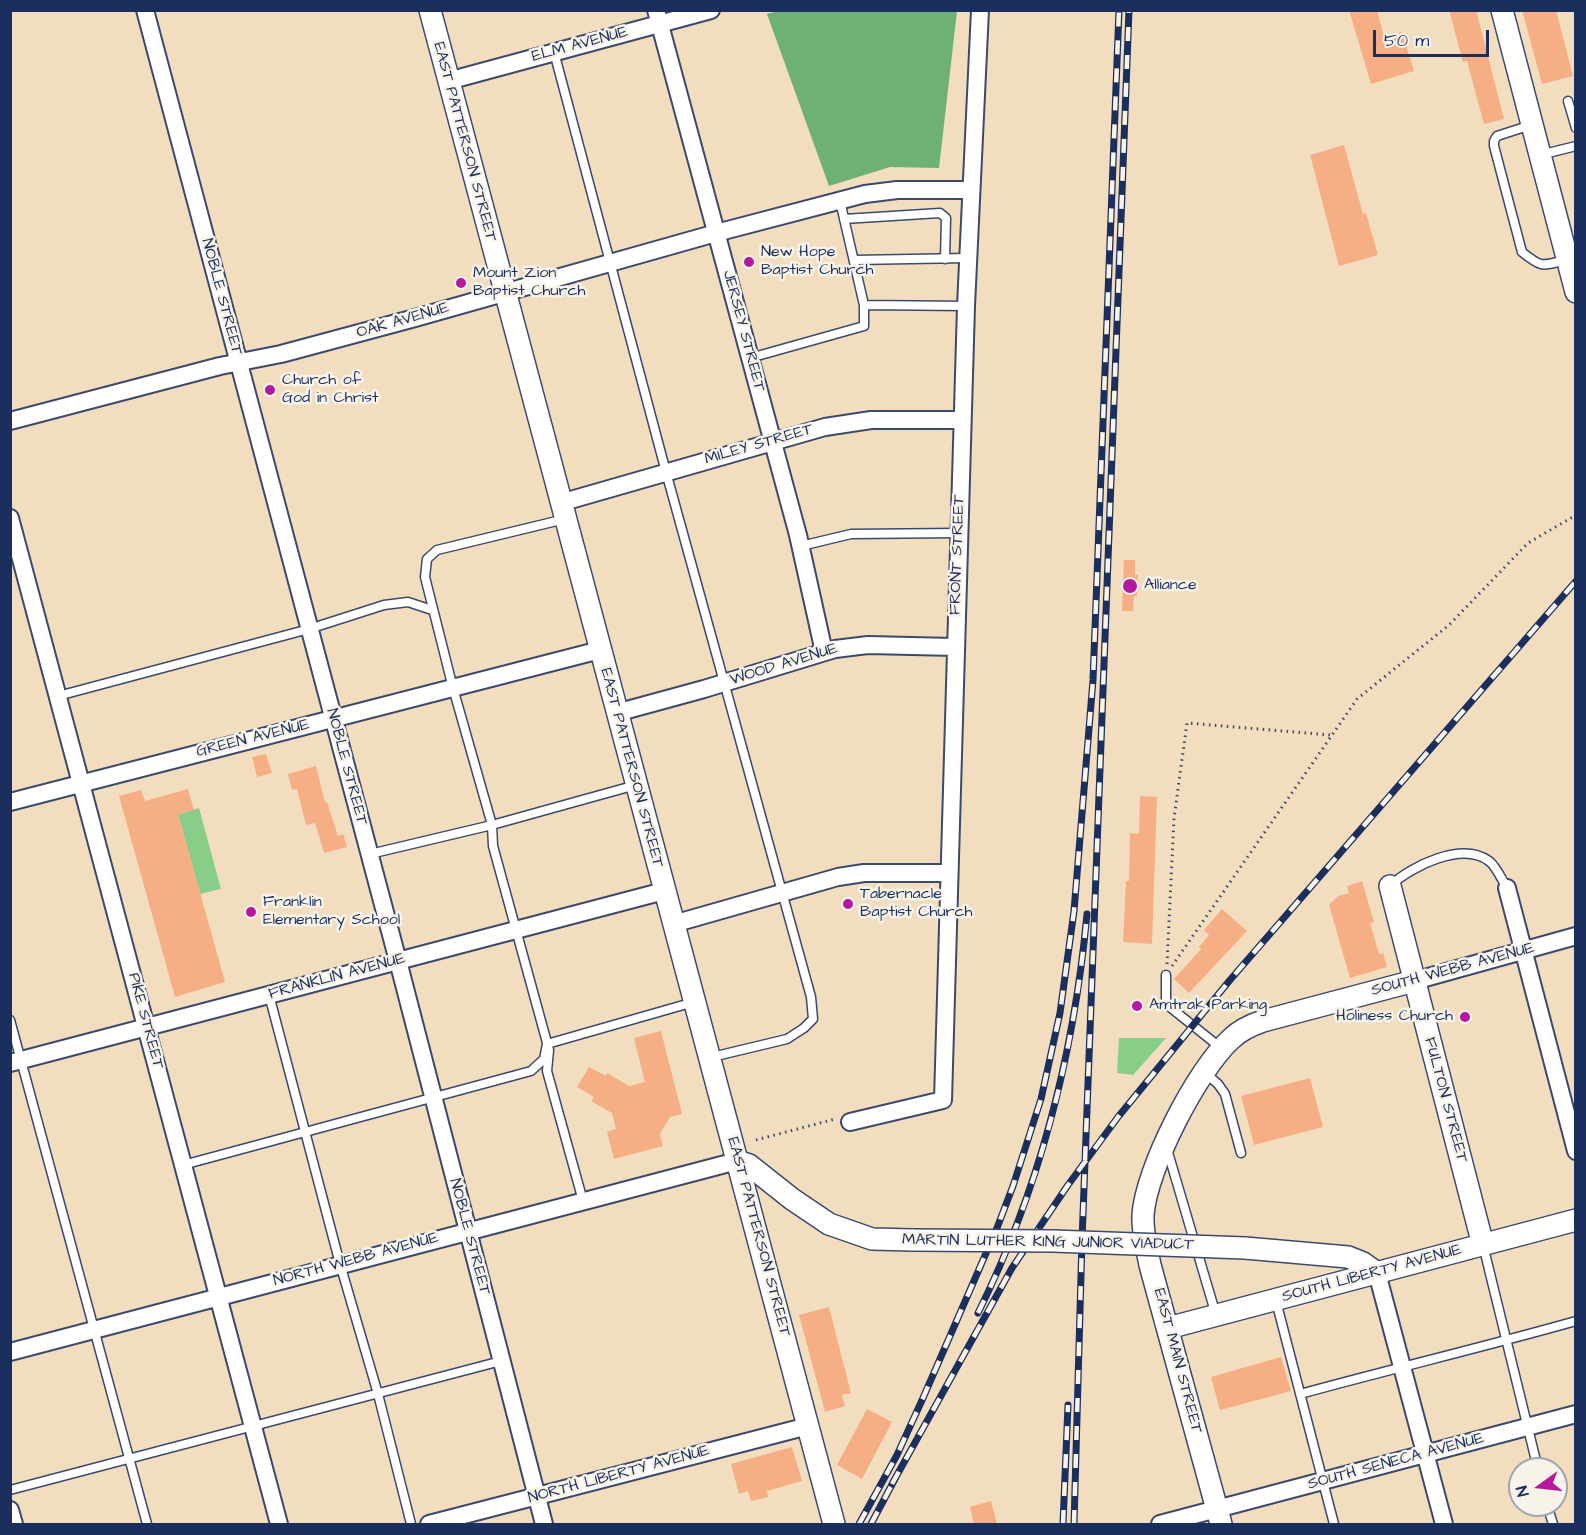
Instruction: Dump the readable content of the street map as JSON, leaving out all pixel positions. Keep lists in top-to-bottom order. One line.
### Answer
{"streets":{"street":["ELM AVENUE","EAST PATTERSON STREET","NOBLE STREET","OAK AVENUE","JERSEY STREET","MILEY STREET","FRONT STREET","WOOD AVENUE","GREEN AVENUE","SOUTH WEBB AVENUE","FRANKLIN AVENUE","PIKE STREET","FULTON STREET","MARTIN LUTHER KING JUNIOR VIADUCT","NORTH WEBB AVENUE","SOUTH LIBERTY AVENUE","EAST MAIN STREET","SOUTH SENECA AVENUE","NORTH LIBERTY AVENUE"]},"crossings":[["ELM AVENUE","EAST PATTERSON STREET"],["ELM AVENUE","JERSEY STREET"],["EAST PATTERSON STREET","OAK AVENUE"],["EAST PATTERSON STREET","MILEY STREET"],["EAST PATTERSON STREET","WOOD AVENUE"],["EAST PATTERSON STREET","GREEN AVENUE"],["EAST PATTERSON STREET","FRANKLIN AVENUE"],["EAST PATTERSON STREET","MARTIN LUTHER KING JUNIOR VIADUCT"],["EAST PATTERSON STREET","NORTH WEBB AVENUE"],["EAST PATTERSON STREET","NORTH LIBERTY AVENUE"],["NOBLE STREET","OAK AVENUE"],["NOBLE STREET","GREEN AVENUE"],["NOBLE STREET","FRANKLIN AVENUE"],["NOBLE STREET","NORTH WEBB AVENUE"],["NOBLE STREET","NORTH LIBERTY AVENUE"],["OAK AVENUE","JERSEY STREET"],["OAK AVENUE","FRONT STREET"],["JERSEY STREET","MILEY STREET"],["JERSEY STREET","WOOD AVENUE"],["MILEY STREET","FRONT STREET"],["FRONT STREET","WOOD AVENUE"],["GREEN AVENUE","PIKE STREET"],["SOUTH WEBB AVENUE","FULTON STREET"],["SOUTH WEBB AVENUE","EAST MAIN STREET"],["FRANKLIN AVENUE","PIKE STREET"],["PIKE STREET","NORTH WEBB AVENUE"],["FULTON STREET","SOUTH LIBERTY AVENUE"],["MARTIN LUTHER KING JUNIOR VIADUCT","NORTH WEBB AVENUE"],["MARTIN LUTHER KING JUNIOR VIADUCT","SOUTH LIBERTY AVENUE"],["SOUTH LIBERTY AVENUE","EAST MAIN STREET"],["EAST MAIN STREET","SOUTH SENECA AVENUE"]],"places":["New Hope Baptist Church","Mount Zion Baptist Church","Church of God in Christ","Alliance","Tabernacle Baptist Church","Franklin Elementary School","Amtrak Parking","Holiness Church"],"scale_bar":"50 m","north":"left"}
